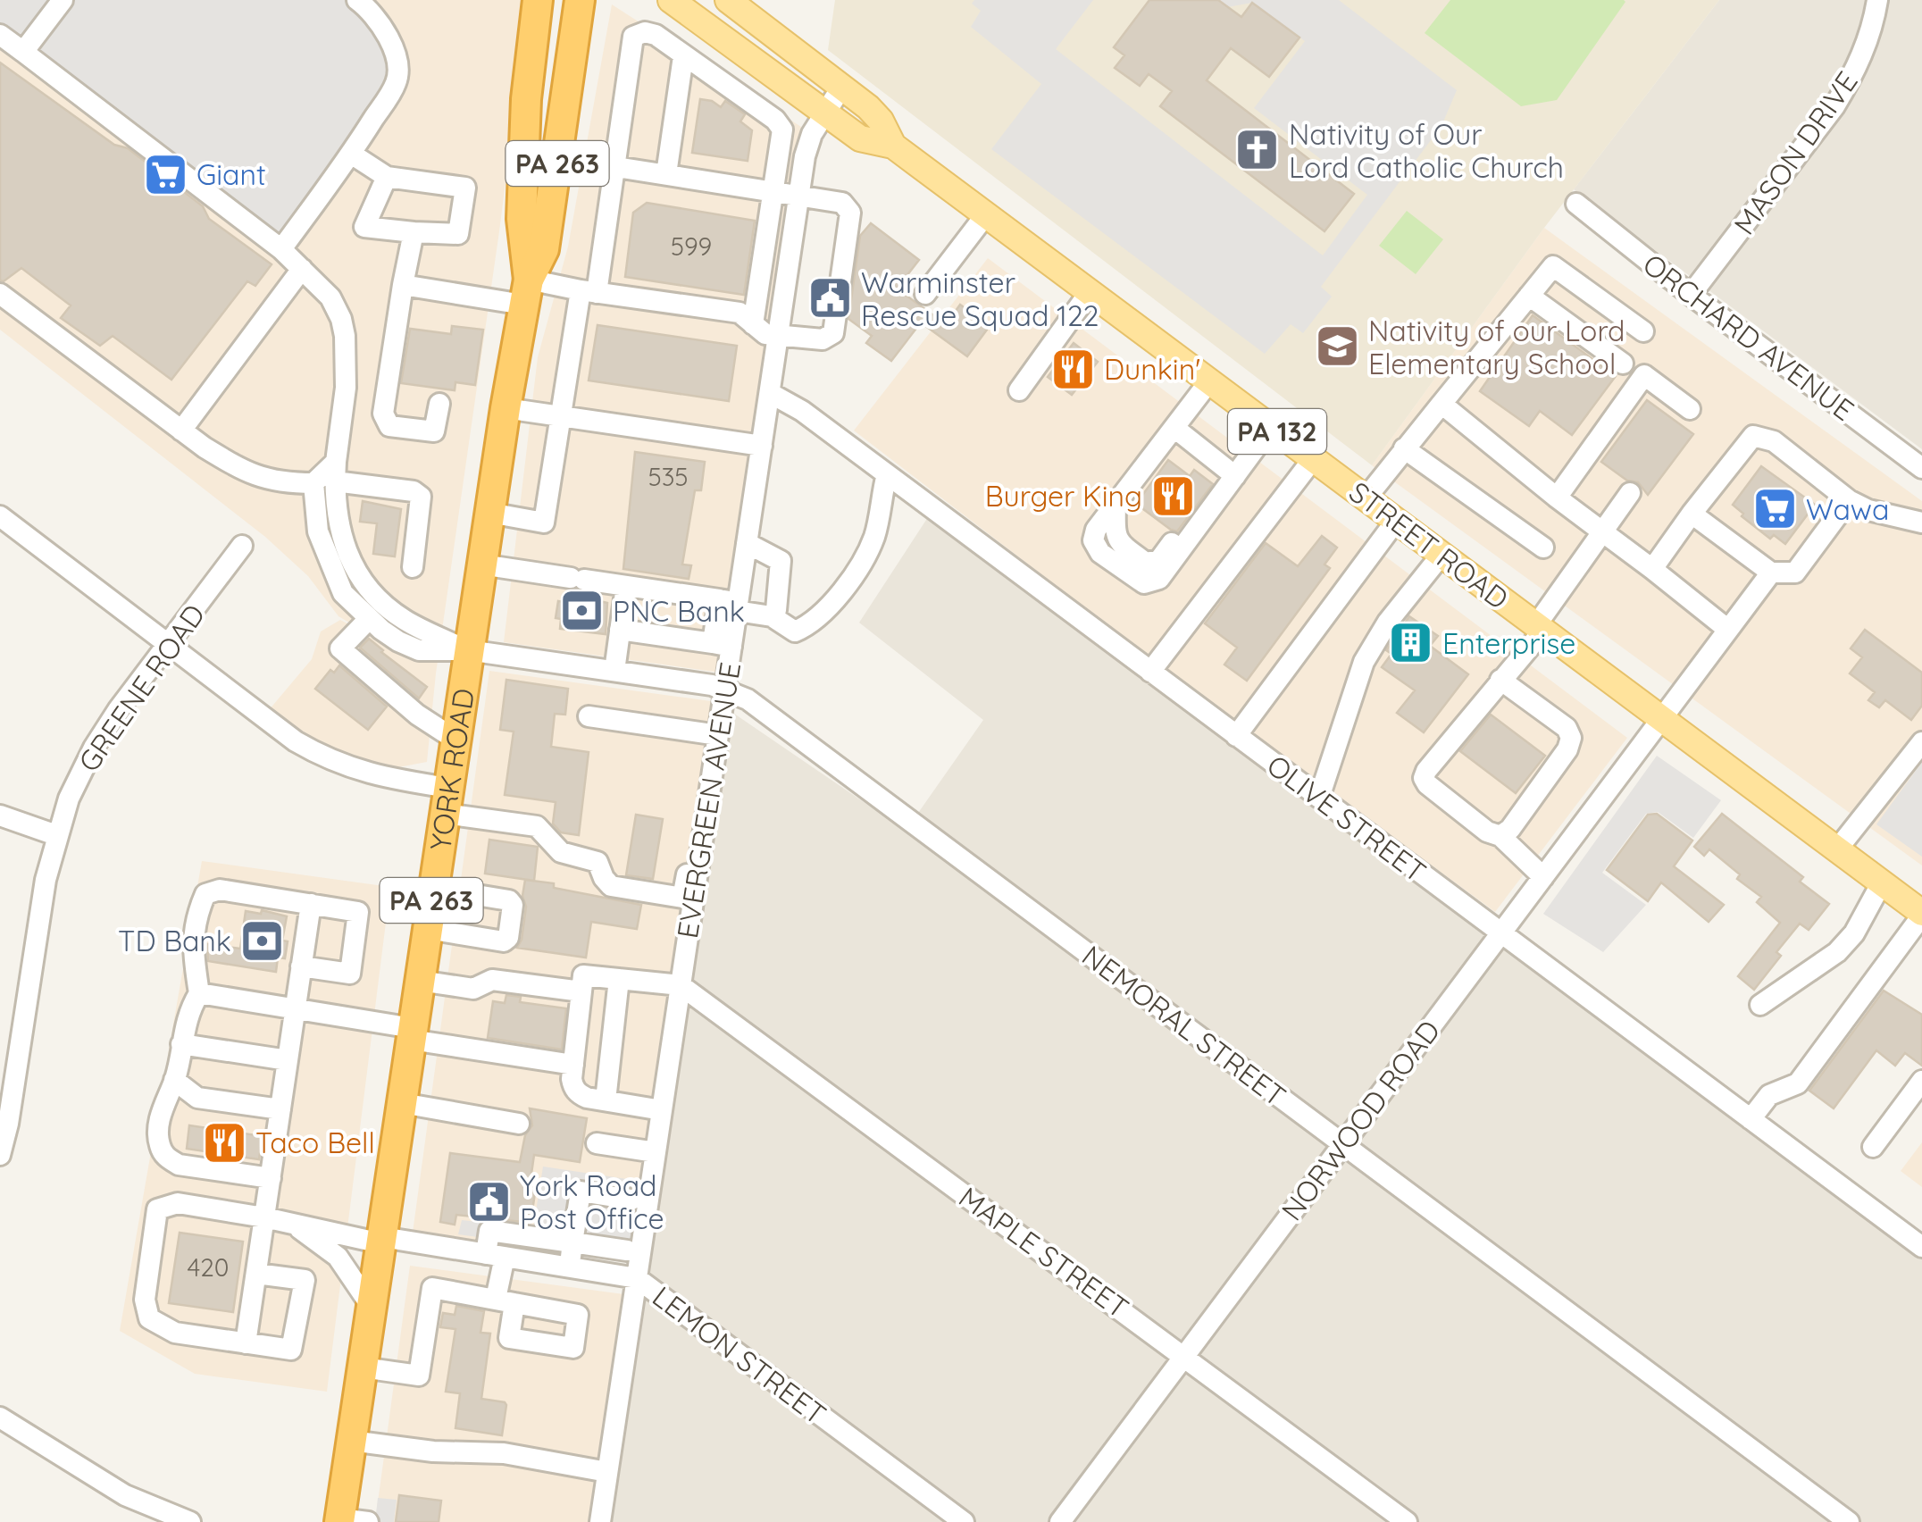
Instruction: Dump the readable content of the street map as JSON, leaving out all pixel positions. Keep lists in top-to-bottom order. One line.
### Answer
{"streets":{"highway":["PA 263","YORK ROAD"],"main road":["PA 132","STREET ROAD"],"street":["MASON DRIVE","ORCHARD AVENUE","GREENE ROAD","EVERGREEN AVENUE","OLIVE STREET","NEMORAL STREET","NORWOOD ROAD","MAPLE STREET","LEMON STREET"]},"crossings":[["MASON DRIVE","ORCHARD AVENUE"],["STREET ROAD","EVERGREEN AVENUE"],["STREET ROAD","NORWOOD ROAD"],["YORK ROAD","NEMORAL STREET"],["YORK ROAD","LEMON STREET"],["EVERGREEN AVENUE","OLIVE STREET"],["EVERGREEN AVENUE","NEMORAL STREET"],["EVERGREEN AVENUE","MAPLE STREET"],["EVERGREEN AVENUE","LEMON STREET"],["OLIVE STREET","NORWOOD ROAD"],["NEMORAL STREET","NORWOOD ROAD"],["NORWOOD ROAD","MAPLE STREET"]],"places":{"church":["Nativity of Our Lord Catholic Church"],"supermarket":["Giant","Wawa"],"public building":["Warminster Rescue Squad 122","York Road Post Office"],"school or university":["Nativity of our Lord Elementary School"],"restaurant":["Dunkin'","Burger King","Taco Bell"],"bank":["PNC Bank","TD Bank"],"building":["Enterprise"]},"house_numbers":["599","535","420"]}
